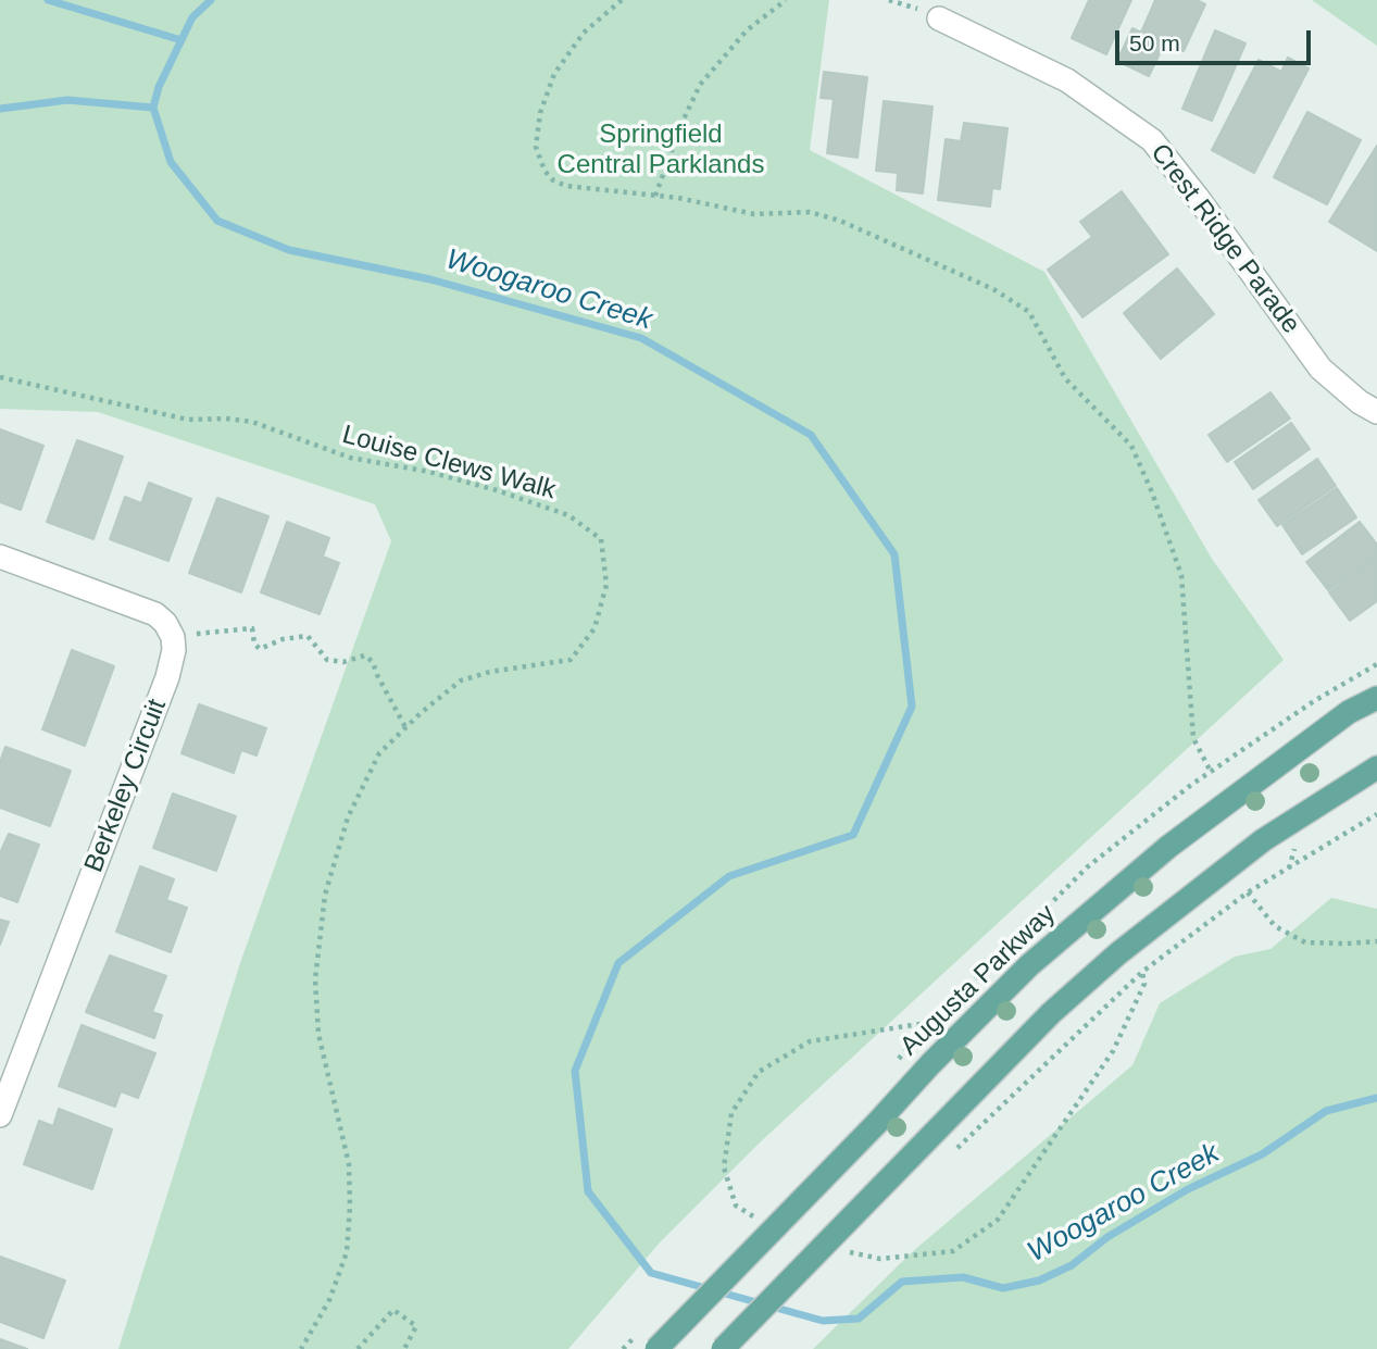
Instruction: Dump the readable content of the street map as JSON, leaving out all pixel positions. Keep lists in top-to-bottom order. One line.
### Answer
{"streets":{"main road":["Augusta Parkway"],"street":["Crest Ridge Parade","Berkeley Circuit"],"path":["Louise Clews Walk"]},"water":["Woogaroo Creek"],"parks":["Springfield Central Parklands"],"scale_bar":"50 m"}
